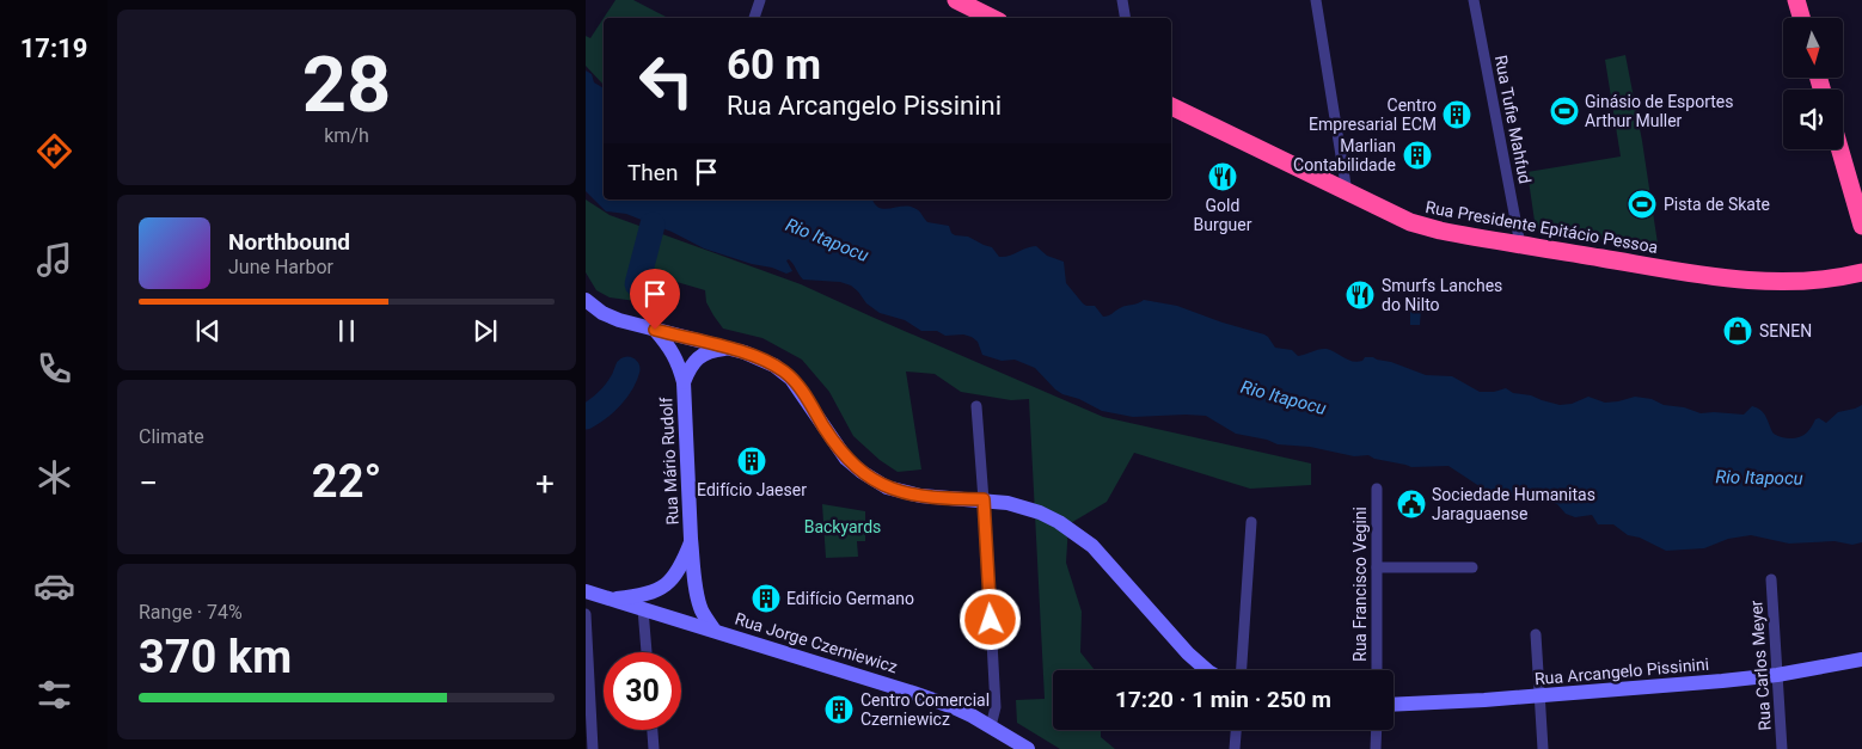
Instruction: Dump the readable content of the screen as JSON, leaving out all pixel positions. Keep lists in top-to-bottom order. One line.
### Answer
{"streets":{"highway":["Rua Presidente Epitácio Pessoa"],"main road":["Rua Mário Rudolf","Rua Jorge Czerniewicz","Rua Arcangelo Pissinini"],"street":["Rua Tufie Mahfud","Rua Francisco Vegini","Rua Carlos Meyer"]},"crossings":[["Rua Tufie Mahfud","Rua Presidente Epitácio Pessoa"],["Rua Mário Rudolf","Rua Jorge Czerniewicz"],["Rua Carlos Meyer","Rua Arcangelo Pissinini"]],"water":["Rio Itapocu"],"parks":["Backyards"],"places":{"sports":["Ginásio de Esportes Arthur Muller","Pista de Skate"],"building":["Centro Empresarial ECM","Marlian Contabilidade","Edifício Jaeser","Edifício Germano","Centro Comercial Czerniewicz"],"restaurant":["Gold Burguer","Smurfs Lanches do Nilto"],"shop":["SENEN"],"public building":["Sociedade Humanitas Jaraguaense"]},"north":"bottom","page":{"tabs":"17:19","tile":[["28","km/h"],"Climate",["Range · 74%","370 km"]],"turn":["60 m","Rua Arcangelo Pissinini"],"then":"Then","song":["Northbound","June Harbor"],"heat":["−","22°","+"],"limit":"30","trip":"17:20 · 1 min · 250 m"}}
